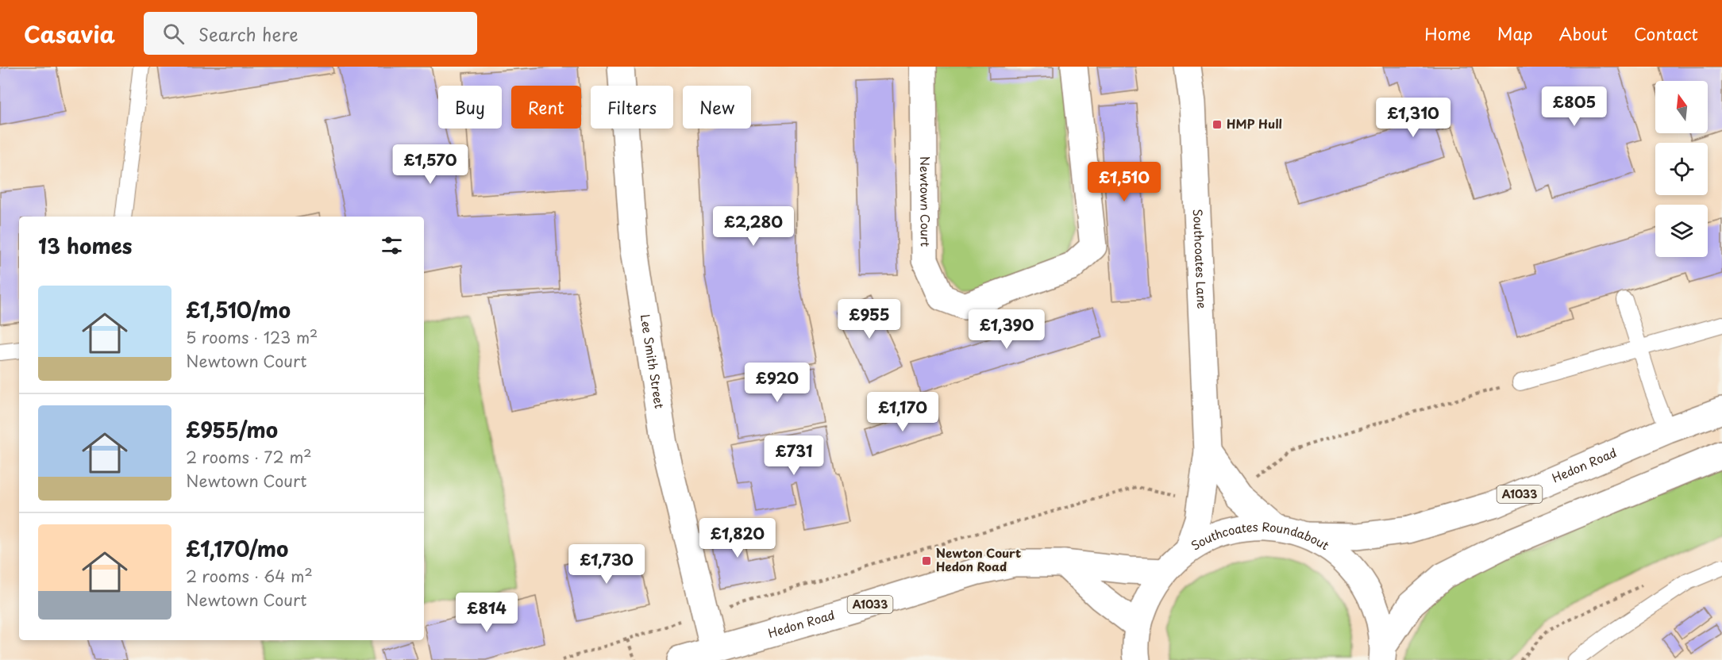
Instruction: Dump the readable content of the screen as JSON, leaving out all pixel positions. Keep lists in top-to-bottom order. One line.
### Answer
{"streets":{"main road":["Newtown Court","Southcoates Lane","Lee Smith Street","Hedon Road","A1033","Southcoates Roundabout"]},"crossings":[["Southcoates Lane","Southcoates Roundabout"],["Lee Smith Street","Hedon Road"],["Hedon Road","A1033"],["Hedon Road","Southcoates Roundabout"],["A1033","Southcoates Roundabout"]],"places":{"transit":["HMP Hull","Newton Court Hedon Road"]},"north":"top","page":{"header":"Casavia","search":"Search here","nav":["Home","Map","About","Contact"],"chip":["Buy","Rent","Filters","New"],"price":["£805","£1,310","£1,570","£1,510","£2,280","£955","£1,390","£920","£1,170","£731","£1,820","£1,730","£814"],"heading":"13 homes","list":[{"name":"£1,510/mo","note":"5 rooms · 123 m² · Newtown Court"},{"name":"£955/mo","note":"2 rooms · 72 m² · Newtown Court"},{"name":"£1,170/mo","note":"2 rooms · 64 m² · Newtown Court"}]}}
